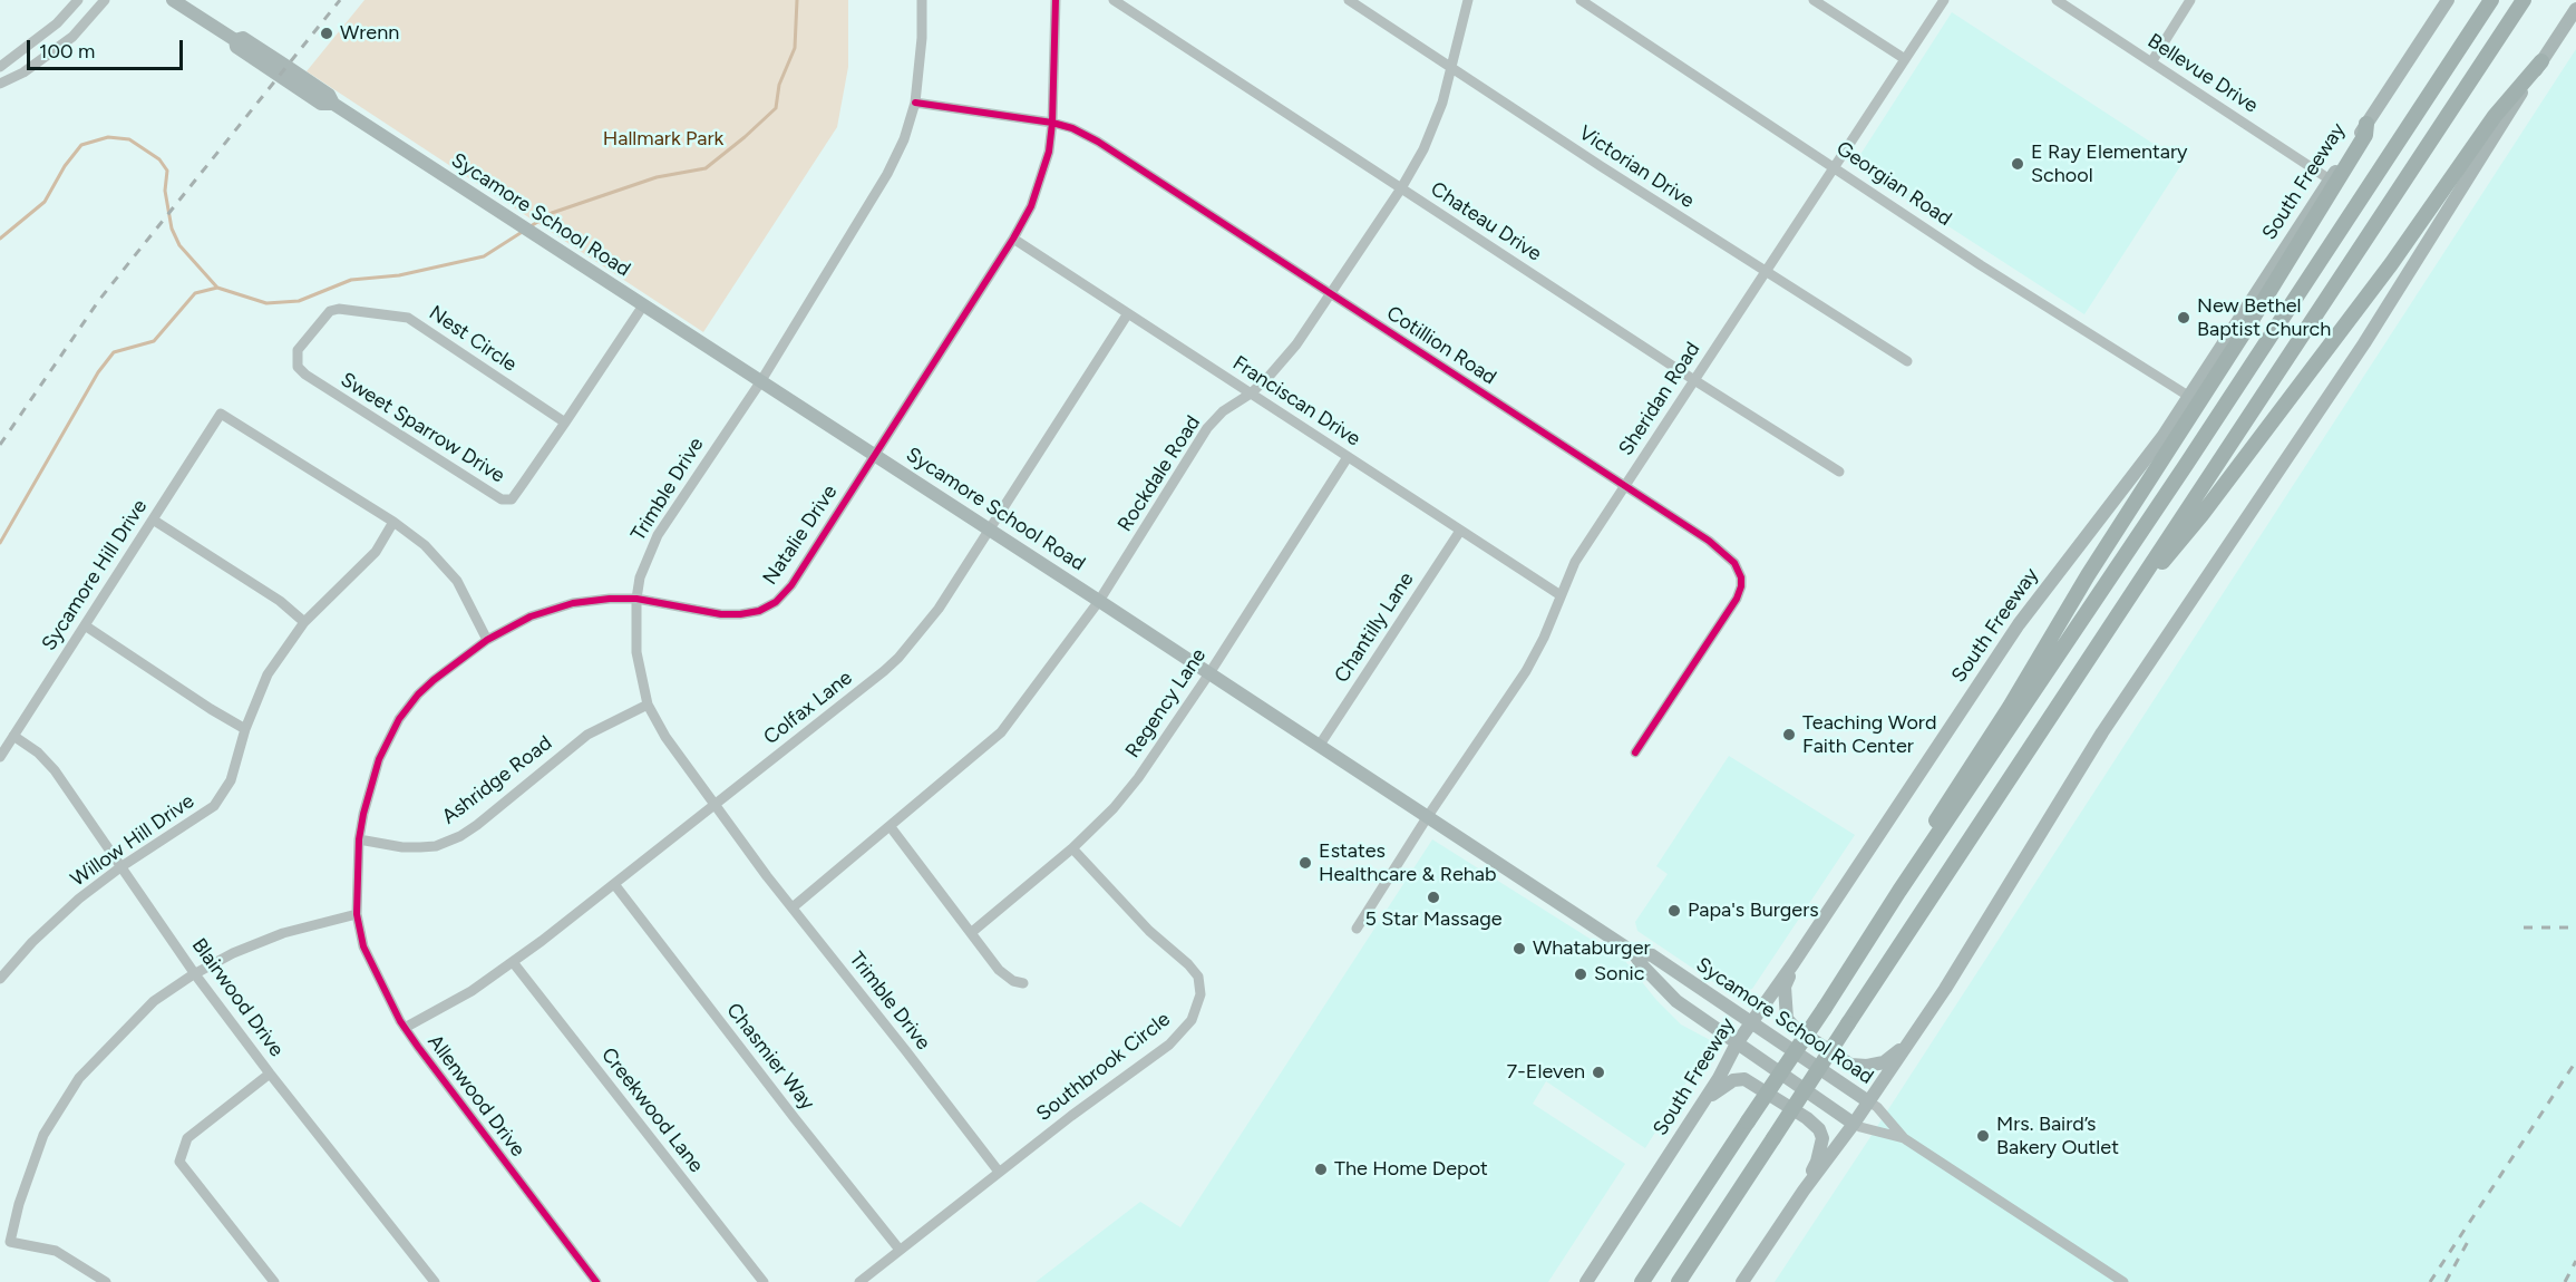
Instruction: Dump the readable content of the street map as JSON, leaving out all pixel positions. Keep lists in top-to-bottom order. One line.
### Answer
{"streets":{"main road":["South Freeway","Sycamore School Road"],"street":["Bellevue Drive","Victorian Drive","Georgian Road","Chateau Drive","Nest Circle","Cotillion Road","Sheridan Road","Franciscan Drive","Sweet Sparrow Drive","Rockdale Road","Trimble Drive","Natalie Drive","Sycamore Hill Drive","Chantilly Lane","Regency Lane","Colfax Lane","Ashridge Road","Willow Hill Drive","Blairwood Drive","Chasmier Way","Southbrook Circle","Allenwood Drive","Creekwood Lane"]},"crossings":[["Bellevue Drive","South Freeway"],["Victorian Drive","Sheridan Road"],["Victorian Drive","Rockdale Road"],["South Freeway","Georgian Road"],["South Freeway","Sycamore School Road"],["Georgian Road","Sheridan Road"],["Sycamore School Road","Sheridan Road"],["Sycamore School Road","Sweet Sparrow Drive"],["Sycamore School Road","Rockdale Road"],["Sycamore School Road","Trimble Drive"],["Sycamore School Road","Natalie Drive"],["Sycamore School Road","Chantilly Lane"],["Sycamore School Road","Regency Lane"],["Sycamore School Road","Colfax Lane"],["Chateau Drive","Sheridan Road"],["Chateau Drive","Rockdale Road"],["Nest Circle","Sweet Sparrow Drive"],["Cotillion Road","Sheridan Road"],["Cotillion Road","Rockdale Road"],["Cotillion Road","Trimble Drive"],["Cotillion Road","Natalie Drive"],["Sheridan Road","Franciscan Drive"],["Franciscan Drive","Rockdale Road"],["Franciscan Drive","Natalie Drive"],["Franciscan Drive","Chantilly Lane"],["Franciscan Drive","Regency Lane"],["Franciscan Drive","Colfax Lane"],["Rockdale Road","Trimble Drive"],["Trimble Drive","Natalie Drive"],["Trimble Drive","Colfax Lane"],["Trimble Drive","Ashridge Road"],["Trimble Drive","Southbrook Circle"],["Natalie Drive","Ashridge Road"],["Natalie Drive","Allenwood Drive"],["Sycamore Hill Drive","Willow Hill Drive"],["Sycamore Hill Drive","Blairwood Drive"],["Regency Lane","Southbrook Circle"],["Colfax Lane","Chasmier Way"],["Colfax Lane","Allenwood Drive"],["Colfax Lane","Creekwood Lane"],["Willow Hill Drive","Blairwood Drive"],["Chasmier Way","Southbrook Circle"]],"parks":["Hallmark Park"],"places":["Wrenn","E Ray Elementary School","New Bethel Baptist Church","Teaching Word Faith Center","Estates Healthcare & Rehab","5 Star Massage","Papa's Burgers","Whataburger","Sonic","7-Eleven","Mrs. Baird’s Bakery Outlet","The Home Depot"],"scale_bar":"100 m"}
